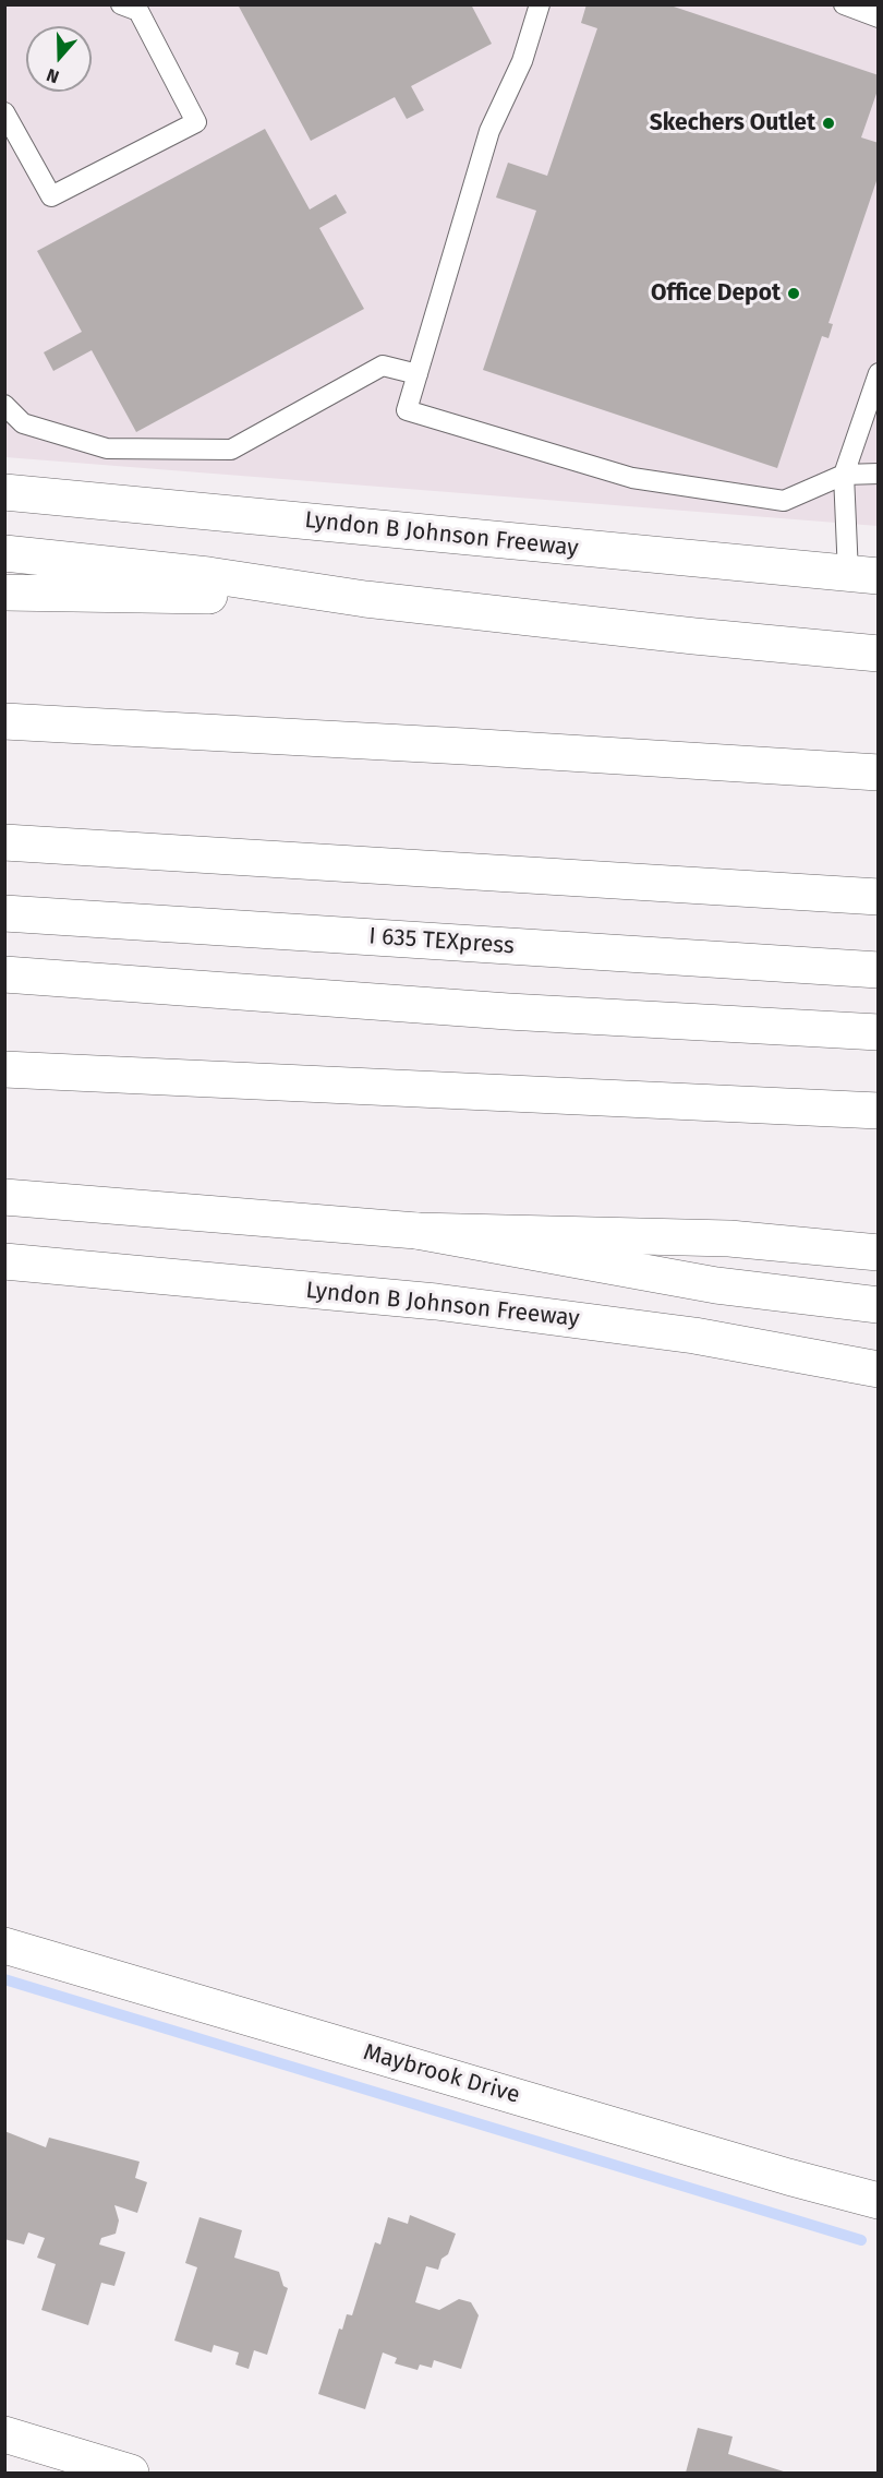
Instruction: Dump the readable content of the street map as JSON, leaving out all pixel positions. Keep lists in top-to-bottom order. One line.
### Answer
{"streets":{"main road":["Lyndon B Johnson Freeway","I 635 TEXpress","Maybrook Drive"]},"places":["Skechers Outlet","Office Depot"],"north":"bottom"}
